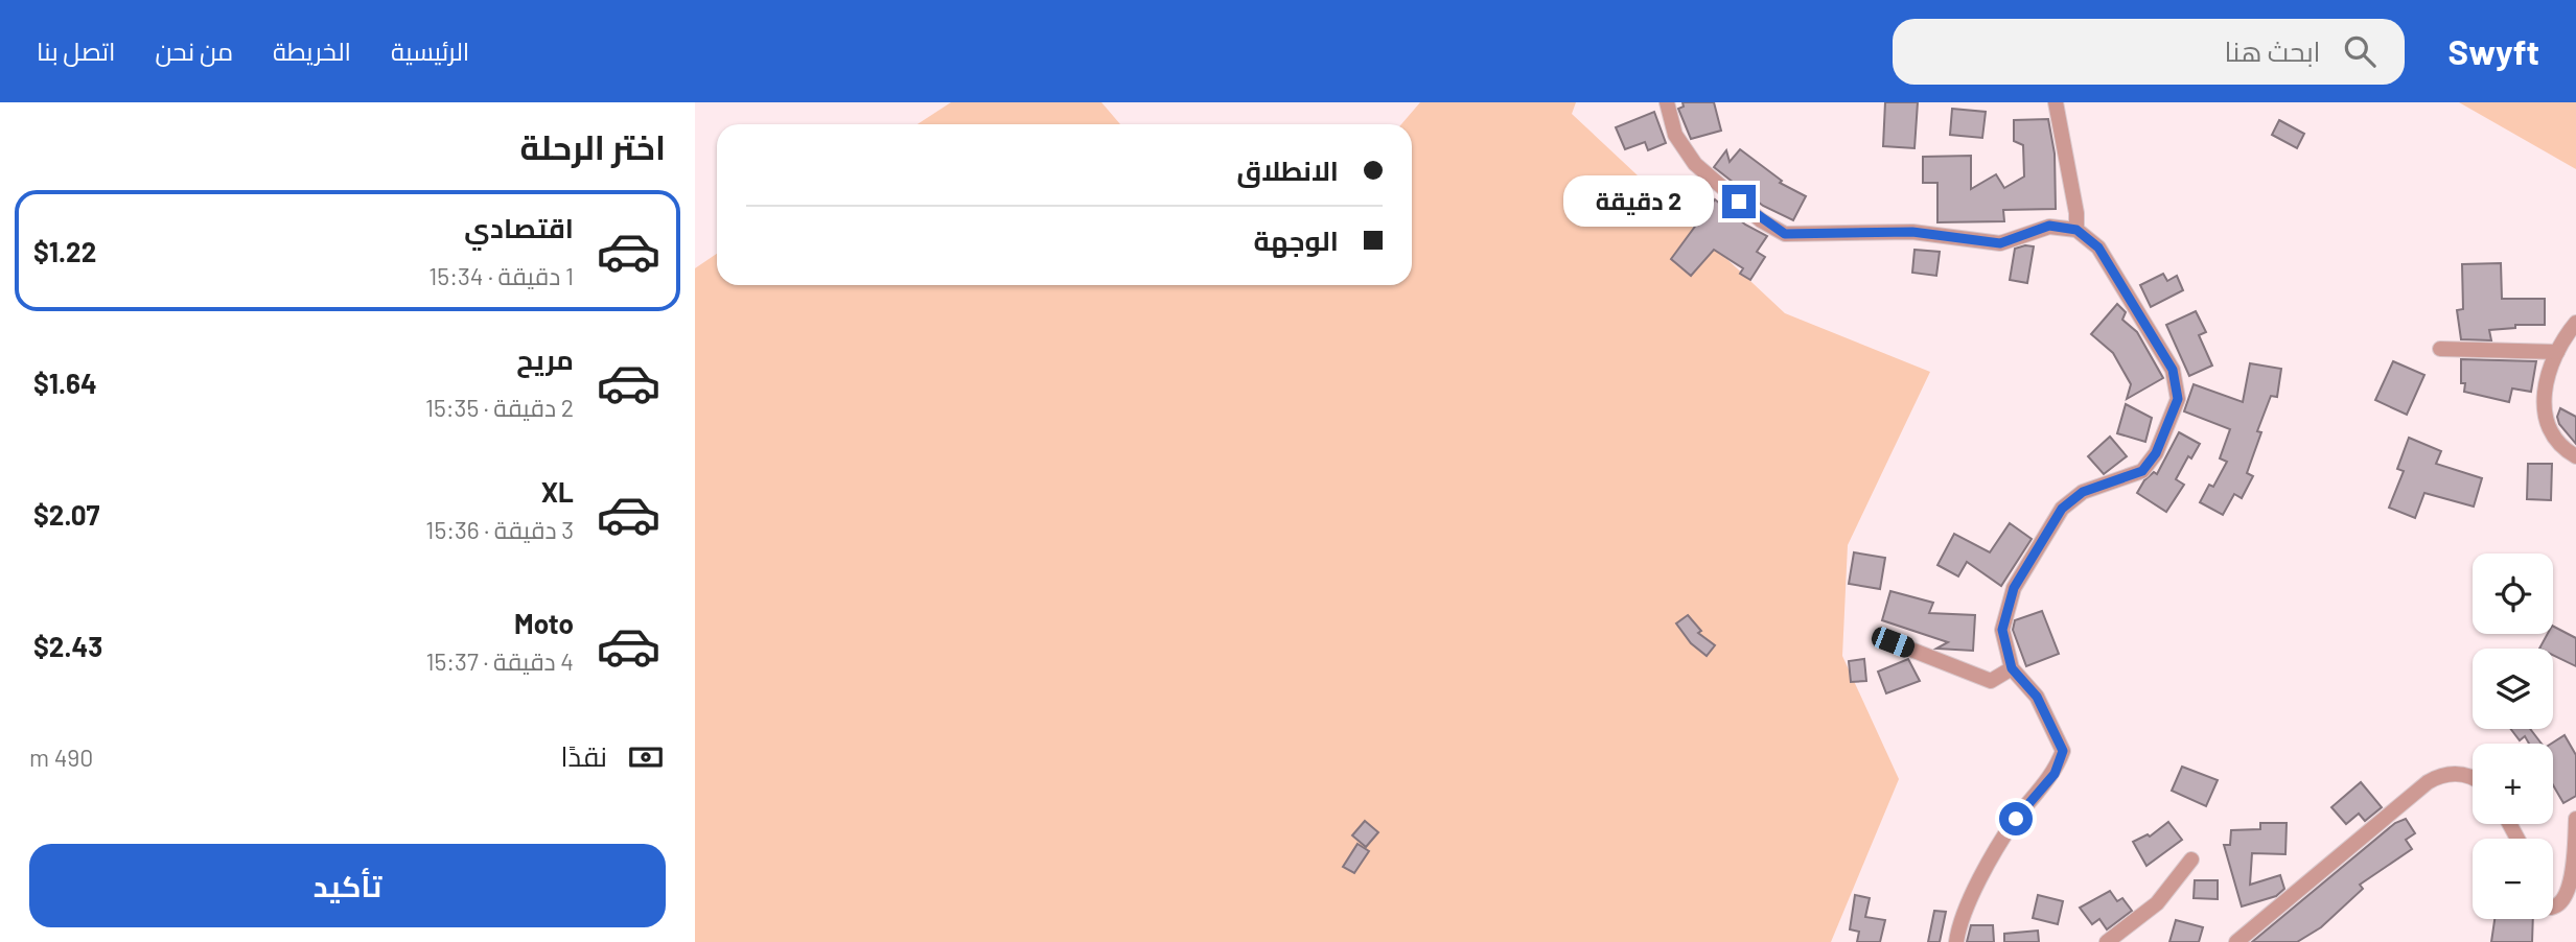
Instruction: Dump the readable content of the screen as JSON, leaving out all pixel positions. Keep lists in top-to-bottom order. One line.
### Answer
{"page":{"header":"Swyft","search":"ابحث هنا","nav":["الرئيسية","الخريطة","من نحن","اتصل بنا"],"heading":"اختر الرحلة","banner":["الانطلاق","الوجهة"],"bubble":"2 دقيقة","list":[{"name":"اقتصادي","note":"1 دقيقة · 15:34","value":"$1.22"},{"name":"مريح","note":"2 دقيقة · 15:35","value":"$1.64"},{"name":"XL","note":"3 دقيقة · 15:36","value":"$2.07"},{"name":"Moto","note":"4 دقيقة · 15:37","value":"$2.43"}],"map_buttons":["+","−"],"pay":["نقدًا","490 m"],"buttons":"تأكيد"}}
